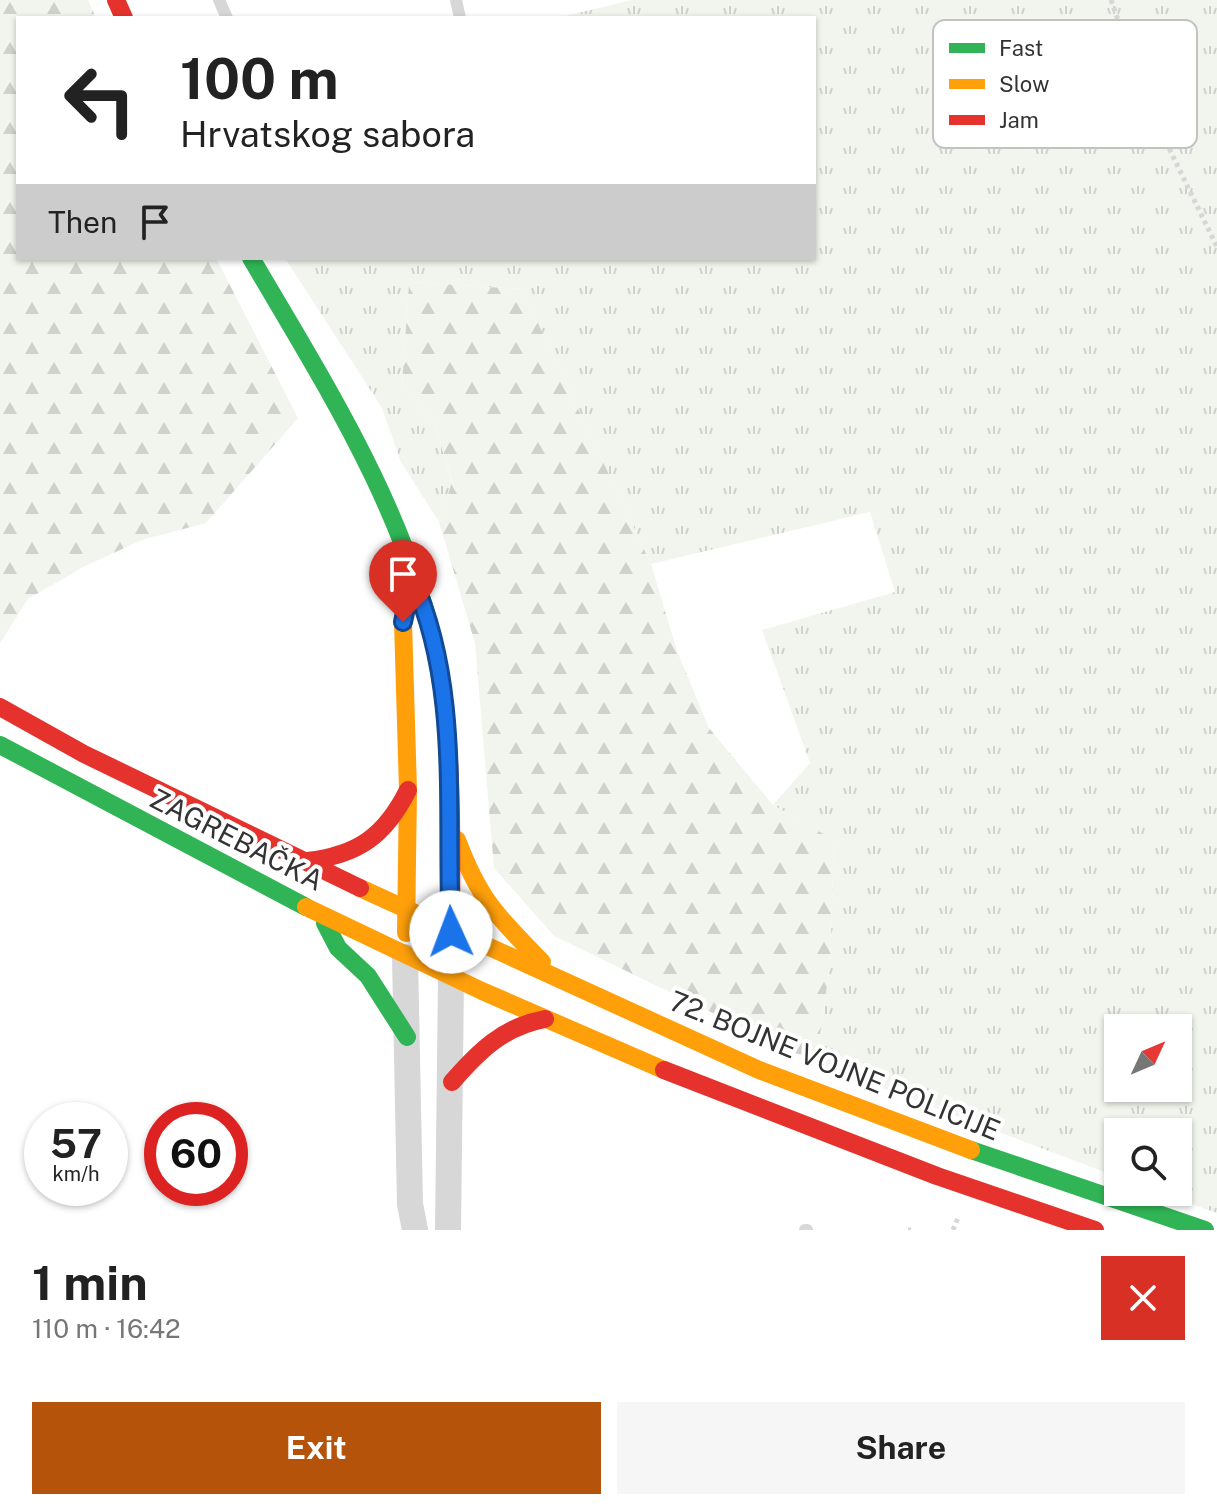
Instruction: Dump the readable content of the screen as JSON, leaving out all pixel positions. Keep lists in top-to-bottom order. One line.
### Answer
{"streets":{"main road":["ZAGREBAČKA","72. BOJNE VOJNE POLICIJE"]},"crossings":[["ZAGREBAČKA","72. BOJNE VOJNE POLICIJE"]],"legend":["Fast","Slow","Jam"],"north":"top right","page":{"turn":["100 m","Hrvatskog sabora"],"then":"Then","speed":"57 km/h","limit":"60","heading":["1 min","110 m · 16:42"],"buttons":["Exit","Share"]}}
